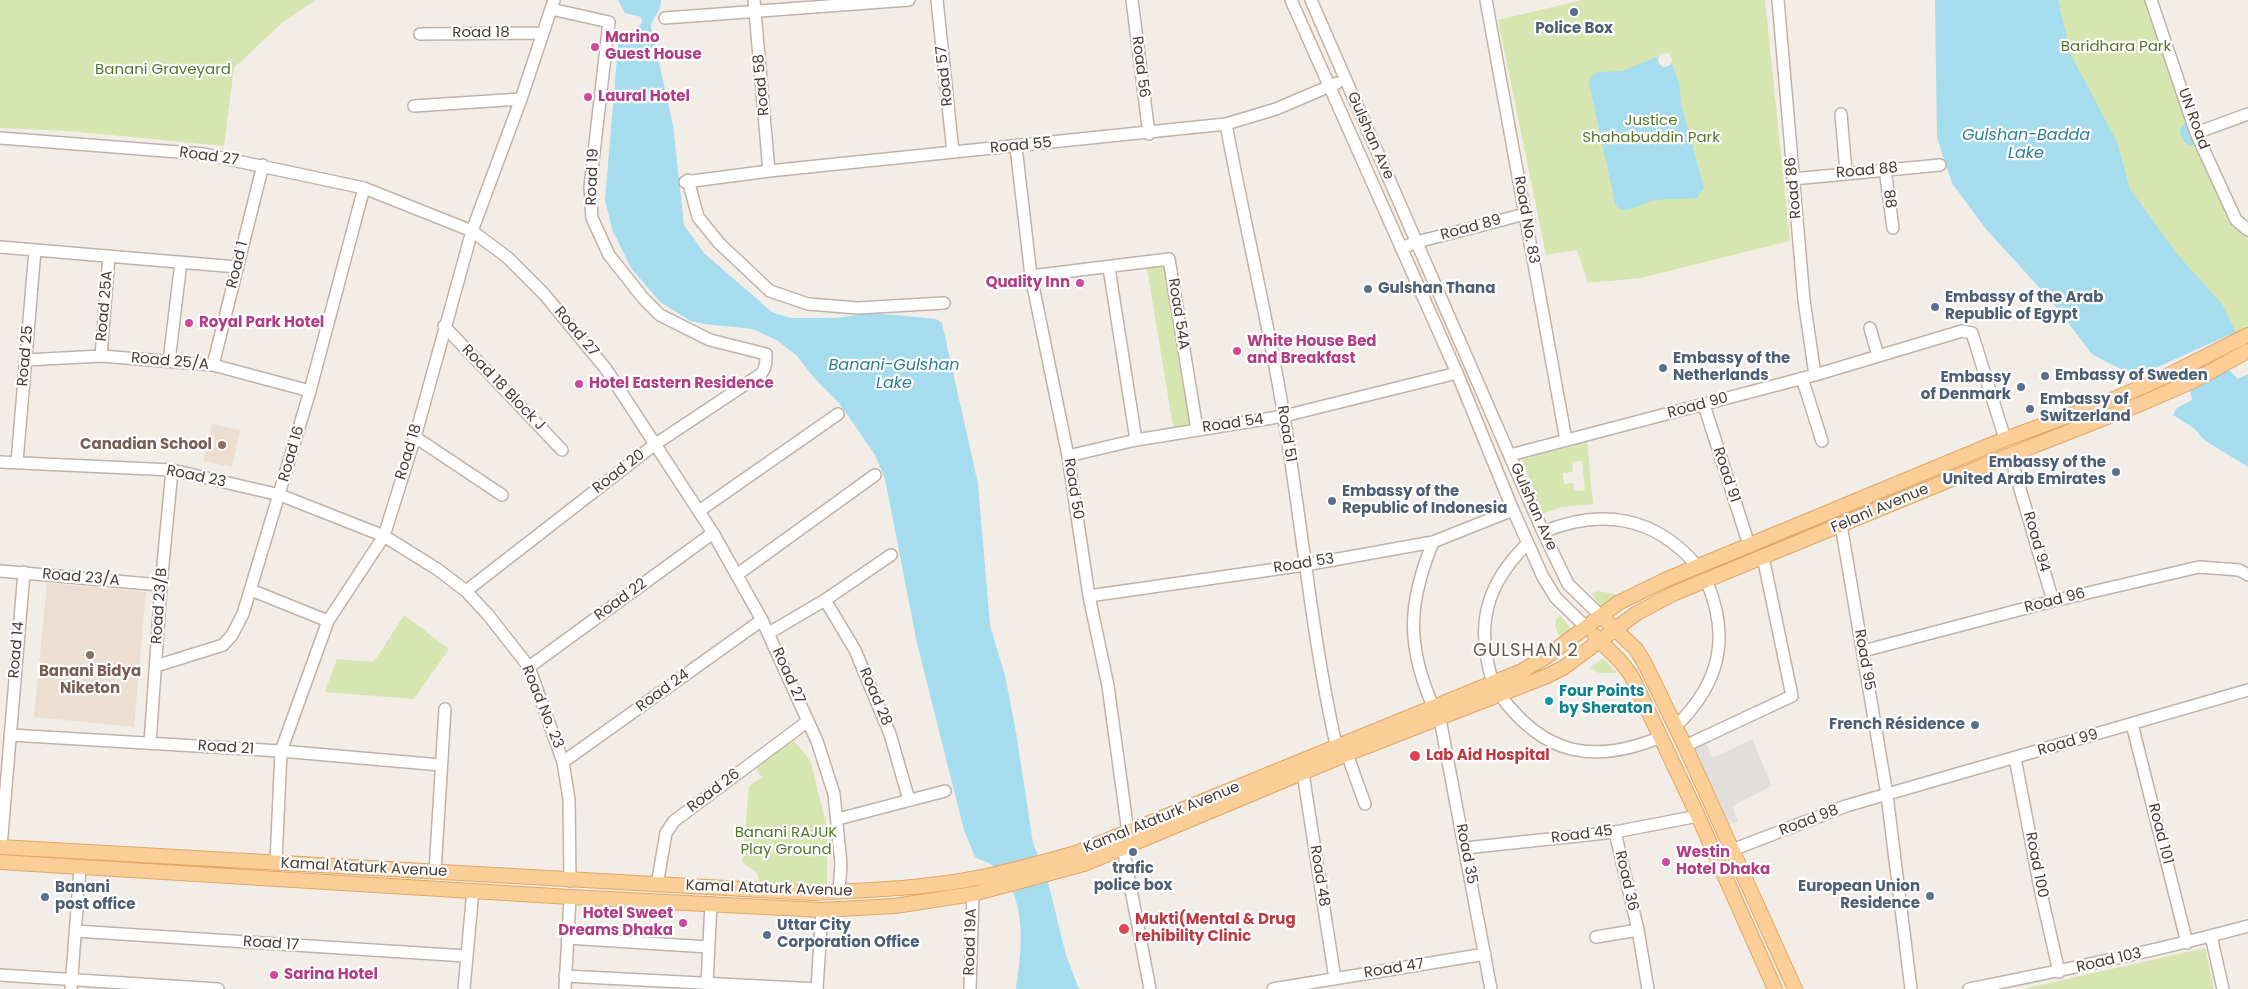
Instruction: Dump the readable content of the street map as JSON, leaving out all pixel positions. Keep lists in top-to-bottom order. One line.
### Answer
{"streets":{"main road":["Gulshan Ave","Felani Avenue","Kamal Ataturk Avenue"],"street":["Road 18","Road 56","Road 57","Road 58","UN Road","Road 55","Road 27","Road 88","Road 19","Road 86","88","Road No. 83","Road 89","Road 1","Road 25A","Road 54A","Road 25","Road 25/A","Road 18 Block J","Road 90","Road 54","Road 51","Road 16","Road 20","Road 91","Road 23","Road 50","Road 94","Road 53","Road 23/A","Road 22","Road 96","Road 23/B","Road 14","Road 95","Road 24","Road 28","Road No. 23","Road 99","Road 21","Road 26","Road 98","Road 101","Road 45","Road 35","Road 100","Road 48","Road 36","Road 19A","Road 17","Road 103","Road 47"]},"crossings":[["Road 18","Road 27"],["Road 18","Road 19"],["Road 18","Road 18 Block J"],["Road 18","Road 23"],["Road 18","Road No. 23"],["Road 18","Road 21"],["Road 18","Kamal Ataturk Avenue"],["Road 56","Road 55"],["Road 57","Road 55"],["Road 58","Road 55"],["Gulshan Ave","Road 55"],["Gulshan Ave","Road 89"],["Gulshan Ave","Road 90"],["Gulshan Ave","Road 54"],["Gulshan Ave","Felani Avenue"],["Gulshan Ave","Road 53"],["Gulshan Ave","Kamal Ataturk Avenue"],["Gulshan Ave","Road 98"],["Gulshan Ave","Road 45"],["Road 55","Road 51"],["Road 55","Road 50"],["Road 27","Road 1"],["Road 27","Road 16"],["Road 27","Road 20"],["Road 27","Road 22"],["Road 27","Road 24"],["Road 27","Road 26"],["Road 27","Kamal Ataturk Avenue"],["Road 88","Road 86"],["Road 88","88"],["Road 19","Road 20"],["Road 86","Road 90"],["Road No. 83","Road 89"],["Road No. 83","Road 90"],["Road 1","Road 25/A"],["Road 25A","Road 25/A"],["Road 54A","Road 54"],["Road 54A","Road 50"],["Road 25","Road 25/A"],["Road 25","Road 23"],["Road 25/A","Road 16"],["Road 90","Road 91"],["Road 90","Felani Avenue"],["Road 54","Road 51"],["Road 54","Road 50"],["Road 51","Road 53"],["Road 51","Kamal Ataturk Avenue"],["Road 16","Road 23"],["Road 16","Road 23/B"],["Road 20","Road No. 23"],["Road 91","Felani Avenue"],["Road 23","Road 23/B"],["Road 23","Road No. 23"],["Road 50","Road 53"],["Road 50","Kamal Ataturk Avenue"],["Felani Avenue","Road 94"],["Felani Avenue","Road 95"],["Felani Avenue","Kamal Ataturk Avenue"],["Road 94","Road 96"],["Road 23/A","Road 23/B"],["Road 23/A","Road 14"],["Road 22","Road No. 23"],["Road 96","Road 95"],["Road 23/B","Road 21"],["Road 14","Road 21"],["Road 14","Kamal Ataturk Avenue"],["Road 95","Road 99"],["Road 95","Road 98"],["Road 24","Road No. 23"],["Road No. 23","Kamal Ataturk Avenue"],["Road 99","Road 98"],["Road 99","Road 101"],["Road 99","Road 100"],["Road 26","Kamal Ataturk Avenue"],["Kamal Ataturk Avenue","Road 35"],["Kamal Ataturk Avenue","Road 48"],["Kamal Ataturk Avenue","Road 19A"],["Road 101","Road 103"],["Road 45","Road 35"],["Road 45","Road 36"],["Road 35","Road 47"],["Road 100","Road 103"],["Road 48","Road 47"]],"districts":["GULSHAN 2"],"water":["Gulshan-Badda Lake","Banani-Gulshan Lake"],"parks":["Baridhara Park","Banani Graveyard","Justice Shahabuddin Park","Banani RAJUK Play Ground"],"places":["Police Box","Marino Guest House","Laural Hotel","Quality Inn","Gulshan Thana","Embassy of the Arab Republic of Egypt","Royal Park Hotel","White House Bed and Breakfast","Embassy of the Netherlands","Embassy of Sweden","Hotel Eastern Residence","Embassy of Denmark","Embassy of Switzerland","Canadian School","Embassy of the United Arab Emirates","Embassy of the Republic of Indonesia","Banani Bidya Niketon","Four Points by Sheraton","French Résidence","Lab Aid Hospital","trafic police box","Westin Hotel Dhaka","European Union Residence","Banani post office","Hotel Sweet Dreams Dhaka","Mukti(Mental & Drug rehibility Clinic","Uttar City Corporation Office","Sarina Hotel"]}
